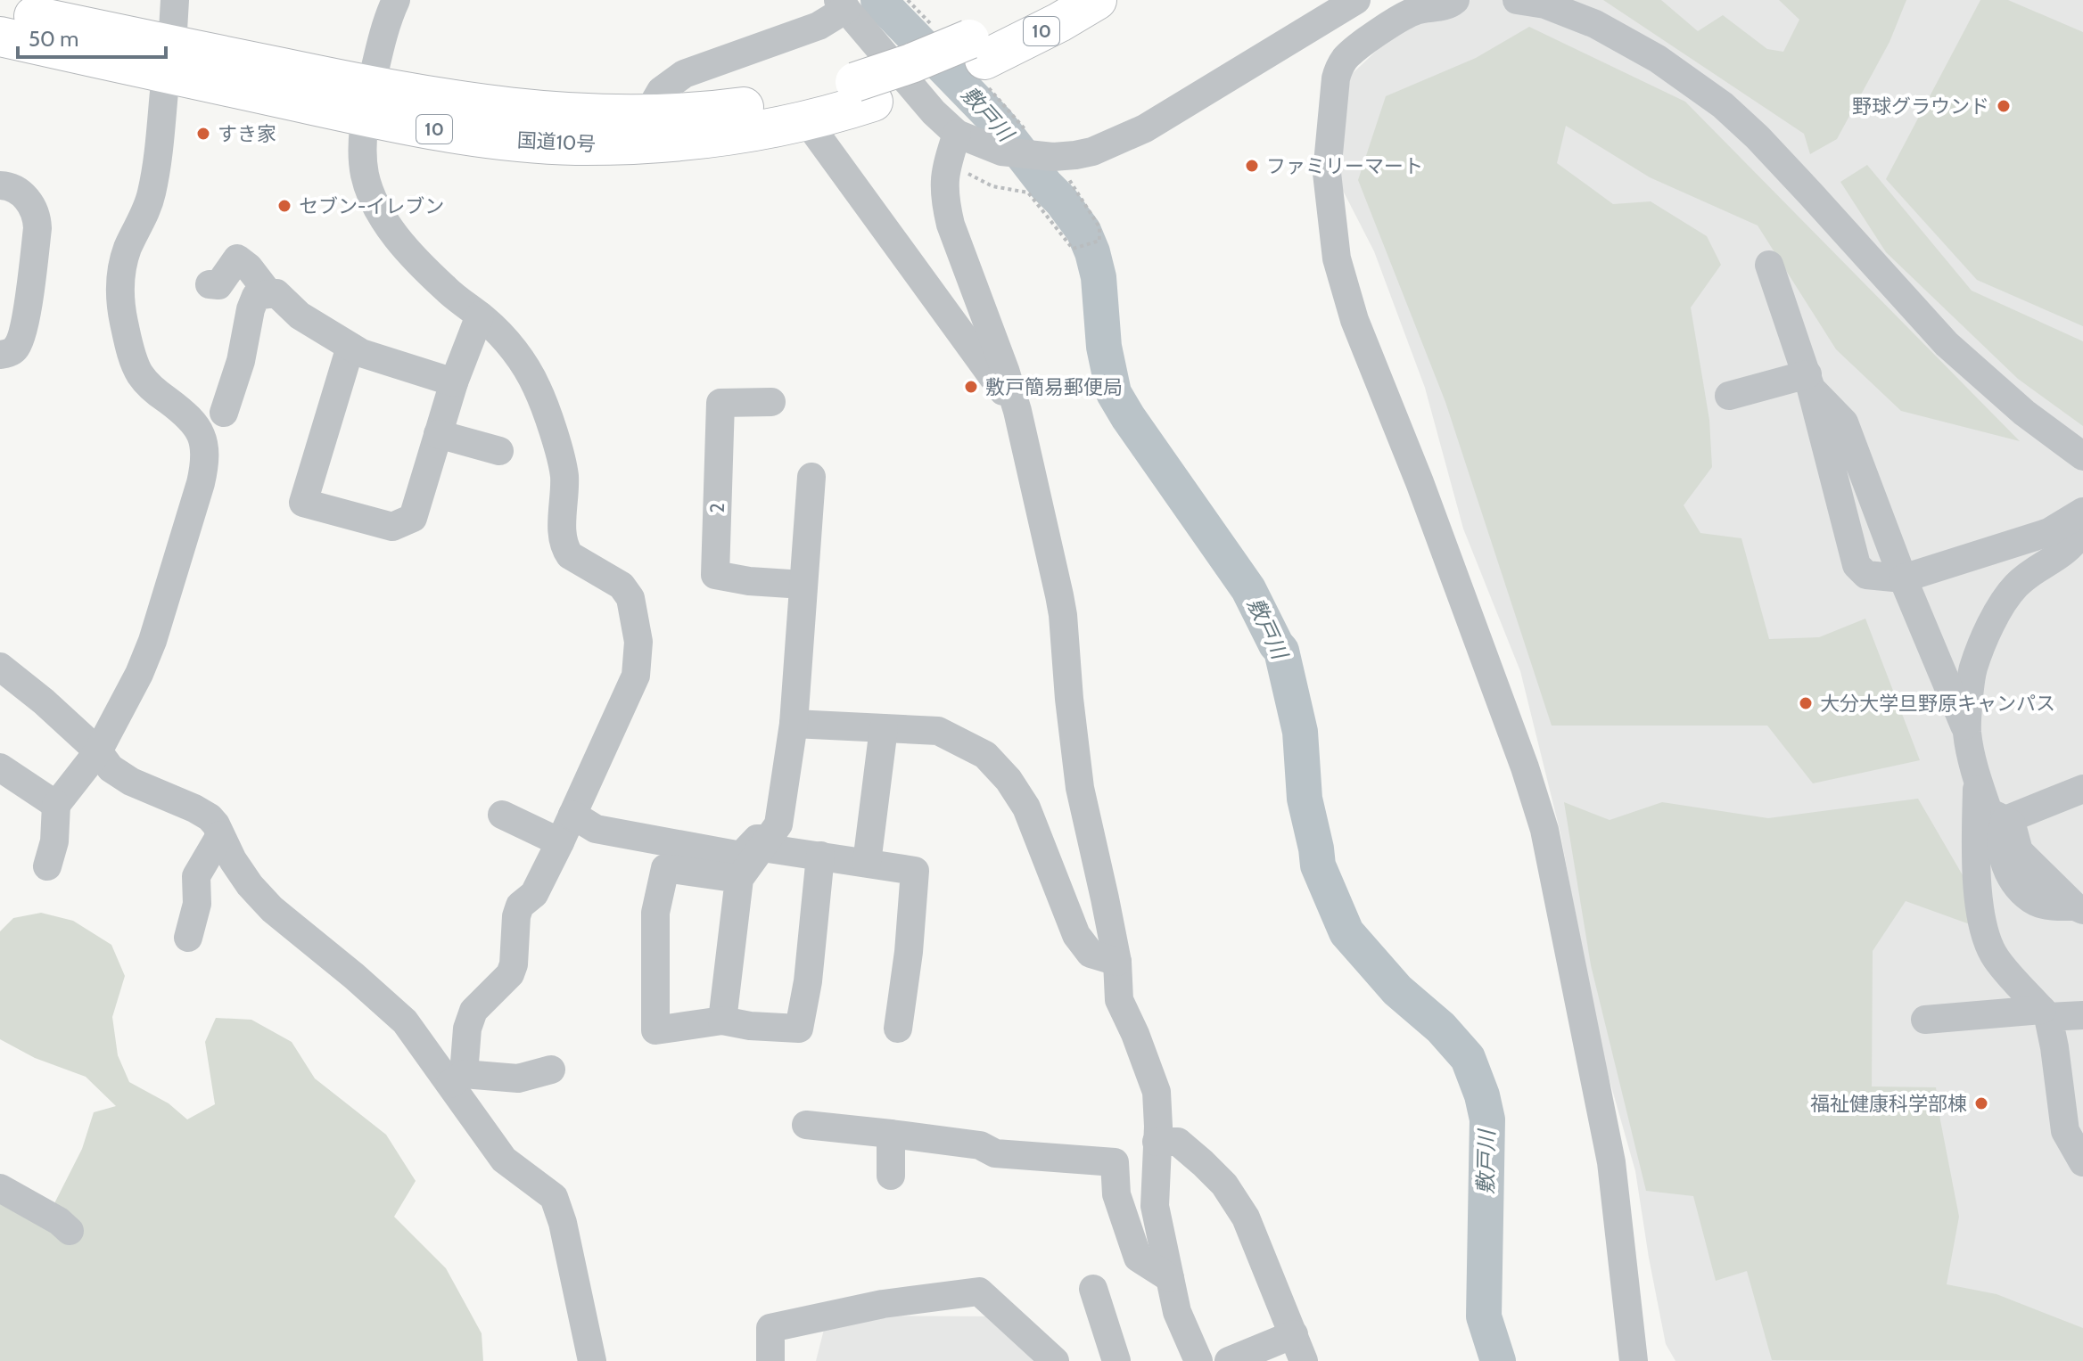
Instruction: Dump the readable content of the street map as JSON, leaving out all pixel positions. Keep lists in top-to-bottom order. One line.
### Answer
{"streets":{"highway":["10","国道10号"],"street":["2"]},"water":["敷戸川"],"places":["野球グラウンド","すき家","ファミリーマート","セブン-イレブン","敷戸簡易郵便局","大分大学旦野原キャンパス","福祉健康科学部棟"],"scale_bar":"50 m"}
